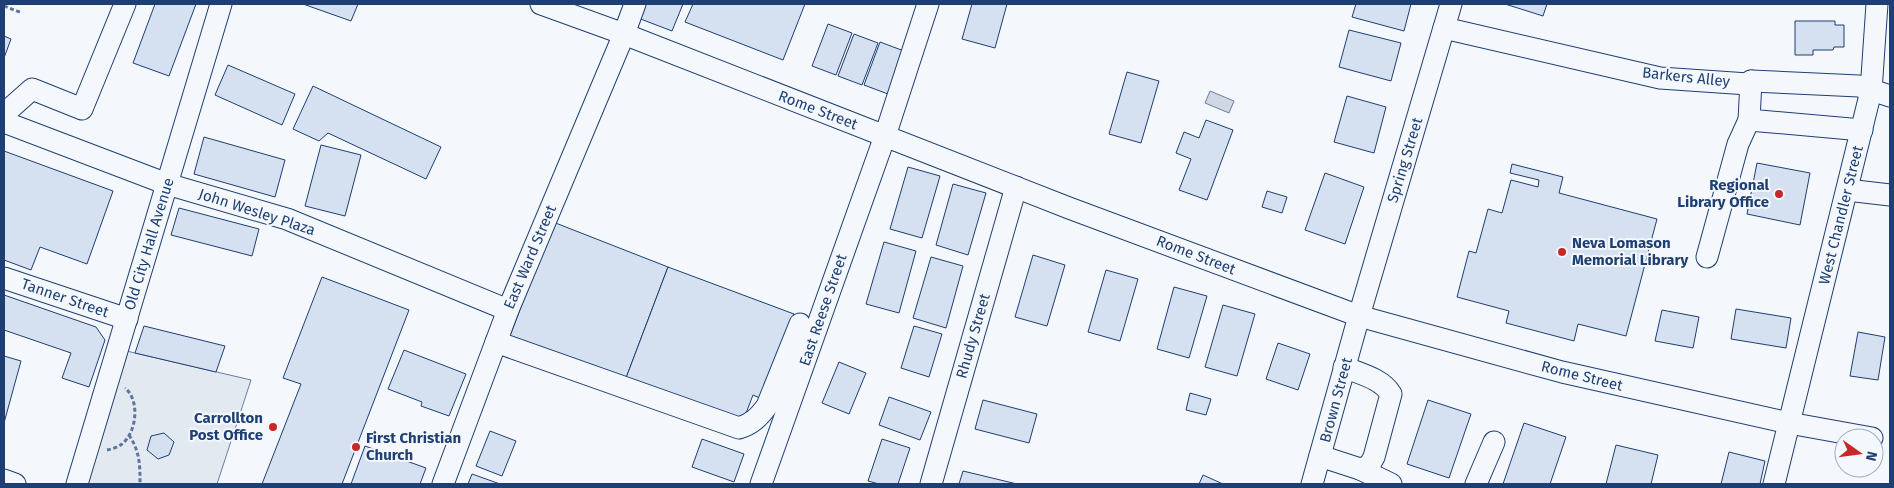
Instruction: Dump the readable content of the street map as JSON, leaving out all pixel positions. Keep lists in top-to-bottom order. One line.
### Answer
{"streets":{"street":["Barkers Alley","Rome Street","Spring Street","John Wesley Plaza","West Chandler Street","Old City Hall Avenue","East Ward Street","Tanner Street","East Reese Street","Rhudy Street","Brown Street"]},"crossings":[["Barkers Alley","Spring Street"],["Barkers Alley","West Chandler Street"],["Rome Street","Spring Street"],["Rome Street","West Chandler Street"],["Rome Street","East Ward Street"],["Rome Street","East Reese Street"],["Rome Street","Rhudy Street"],["Rome Street","Brown Street"],["Spring Street","Brown Street"],["John Wesley Plaza","Old City Hall Avenue"],["John Wesley Plaza","East Ward Street"],["Old City Hall Avenue","Tanner Street"]],"places":["Regional Library Office","Neva Lomason Memorial Library","Carrollton Post Office","First Christian Church"],"north":"right"}
